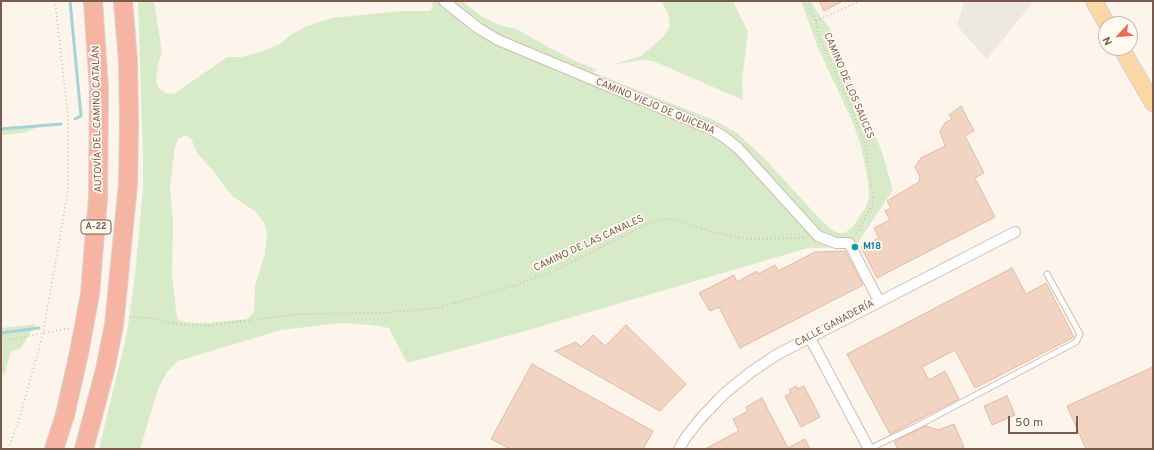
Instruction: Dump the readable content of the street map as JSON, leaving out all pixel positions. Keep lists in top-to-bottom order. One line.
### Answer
{"streets":{"highway":["AUTOVÍA DEL CAMINO CATALÁN","A-22"],"street":["CAMINO VIEJO DE QUICENA","CALLE GANADERÍA"],"path":["CAMINO DE LOS SAUCES","CAMINO DE LAS CANALES"]},"crossings":[["CAMINO DE LOS SAUCES","CAMINO VIEJO DE QUICENA"],["CAMINO VIEJO DE QUICENA","CAMINO DE LAS CANALES"]],"places":["M18"],"scale_bar":"50 m","north":"bottom left"}
